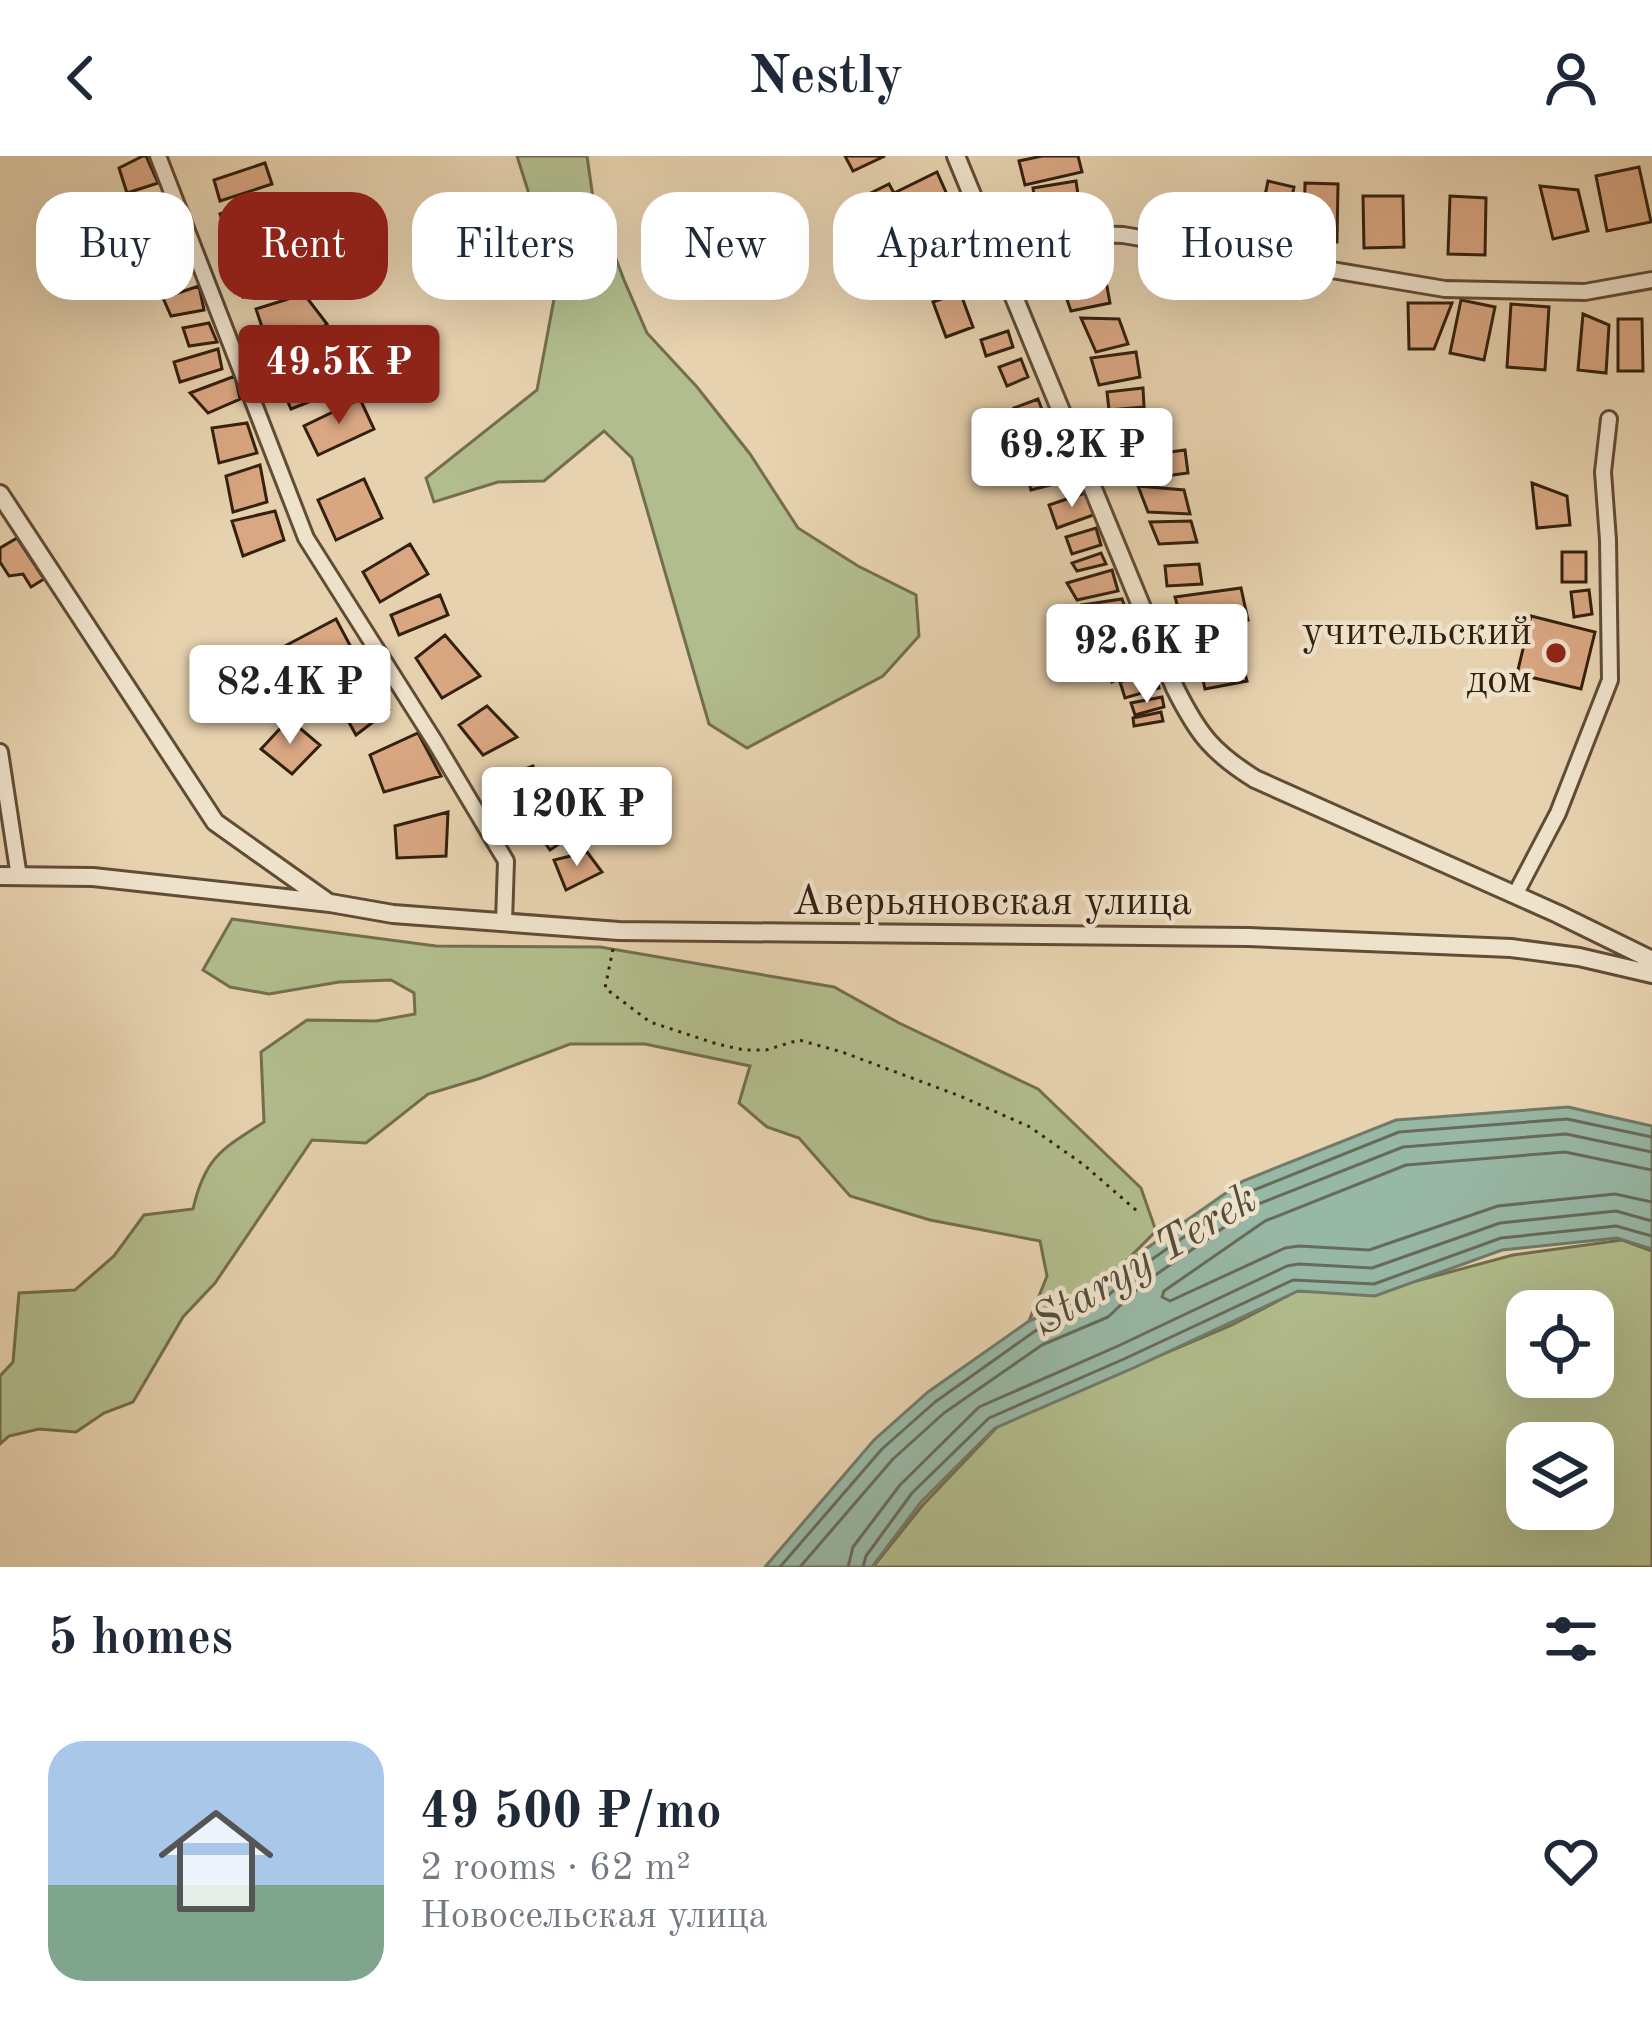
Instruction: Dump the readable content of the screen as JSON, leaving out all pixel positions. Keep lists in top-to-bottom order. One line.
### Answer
{"streets":{"street":["Аверьяновская улица"]},"water":["Staryy Terek"],"places":["учительский дом"],"page":{"header":"Nestly","chip":["Buy","Rent","Filters","New","Apartment","House"],"price":["49.5K ₽","69.2K ₽","92.6K ₽","82.4K ₽","120K ₽"],"heading":"5 homes","list":[{"name":"49 500 ₽/mo","note":"2 rooms · 62 m² · Новосельская улица"}]}}
